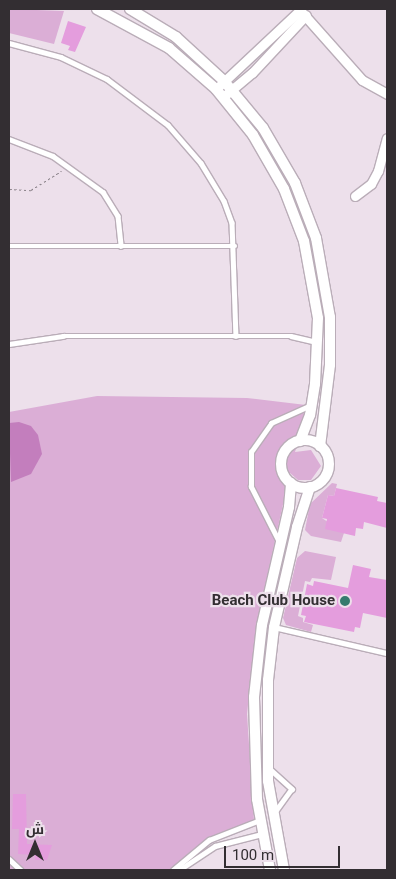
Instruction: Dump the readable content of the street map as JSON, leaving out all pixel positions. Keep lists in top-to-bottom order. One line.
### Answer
{"places":["Beach Club House"],"scale_bar":"100 m","north":"top"}
